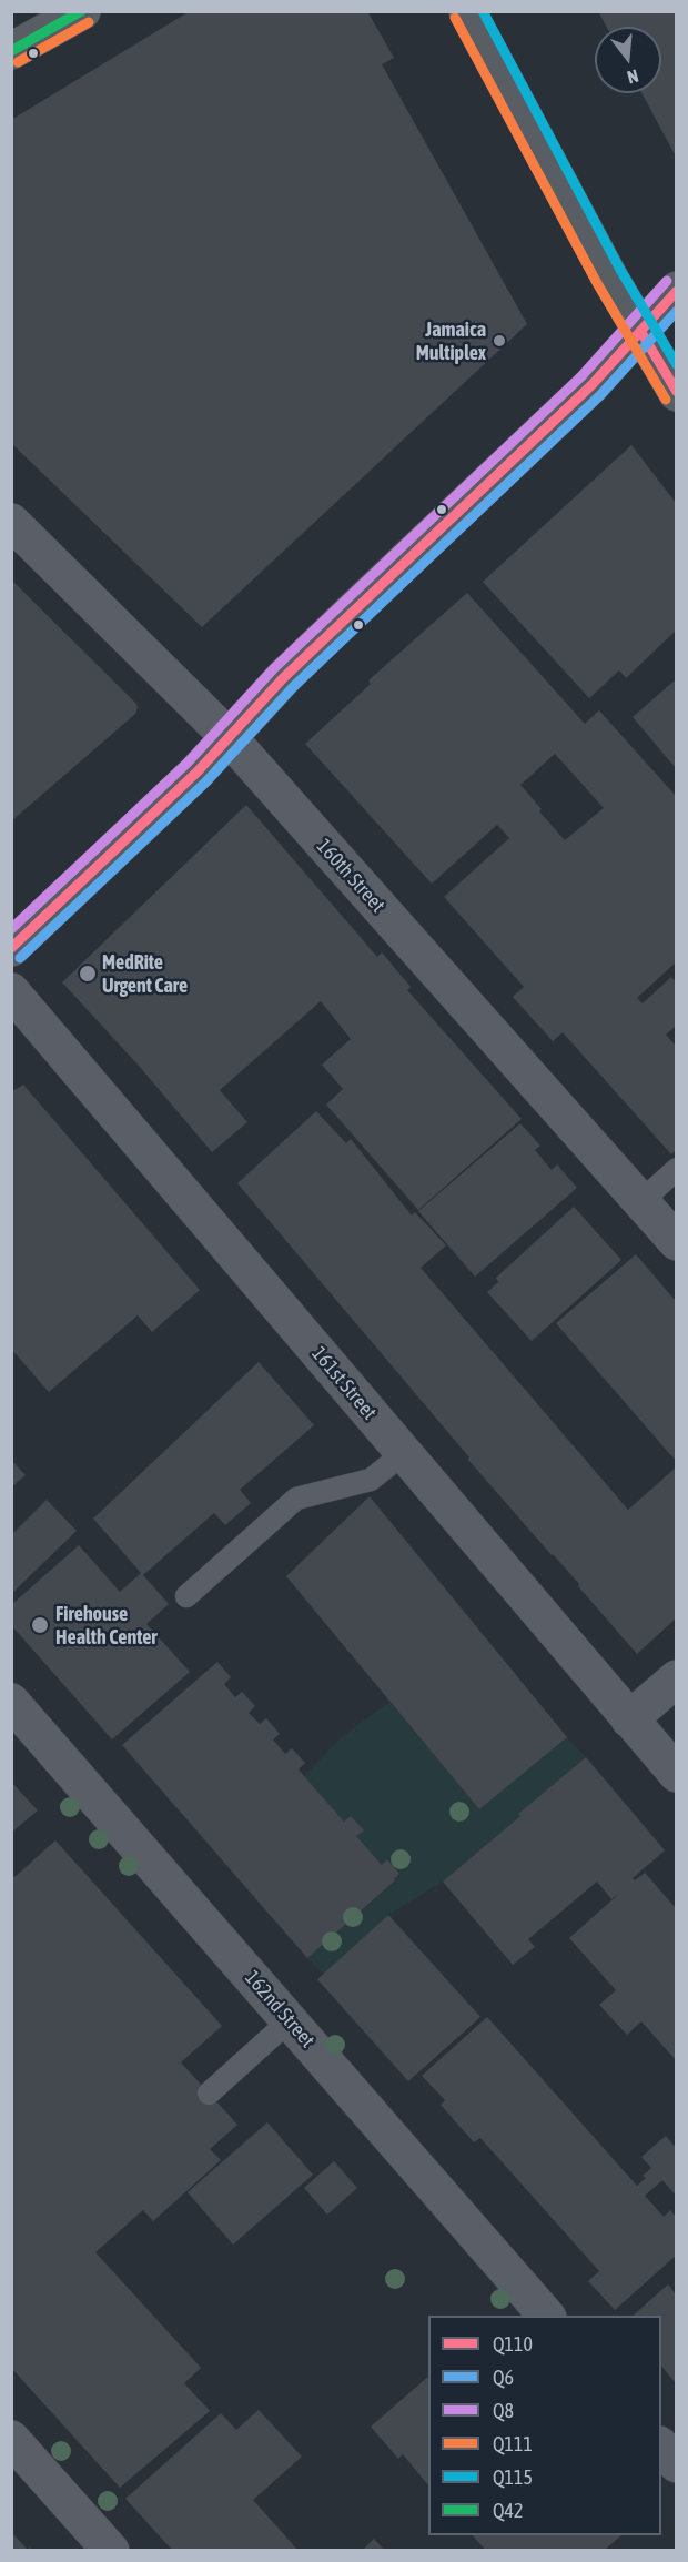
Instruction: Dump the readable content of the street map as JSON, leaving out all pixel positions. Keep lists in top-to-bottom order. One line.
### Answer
{"streets":{"street":["160th Street","161st Street","162nd Street"]},"places":["Jamaica Multiplex","MedRite Urgent Care","Firehouse Health Center"],"lines":["transit line Q115","transit line Q42","transit line Q111","transit line Q8","transit line Q110","transit line Q6"],"legend":["Q110","Q6","Q8","Q111","Q115","Q42"],"north":"bottom"}
